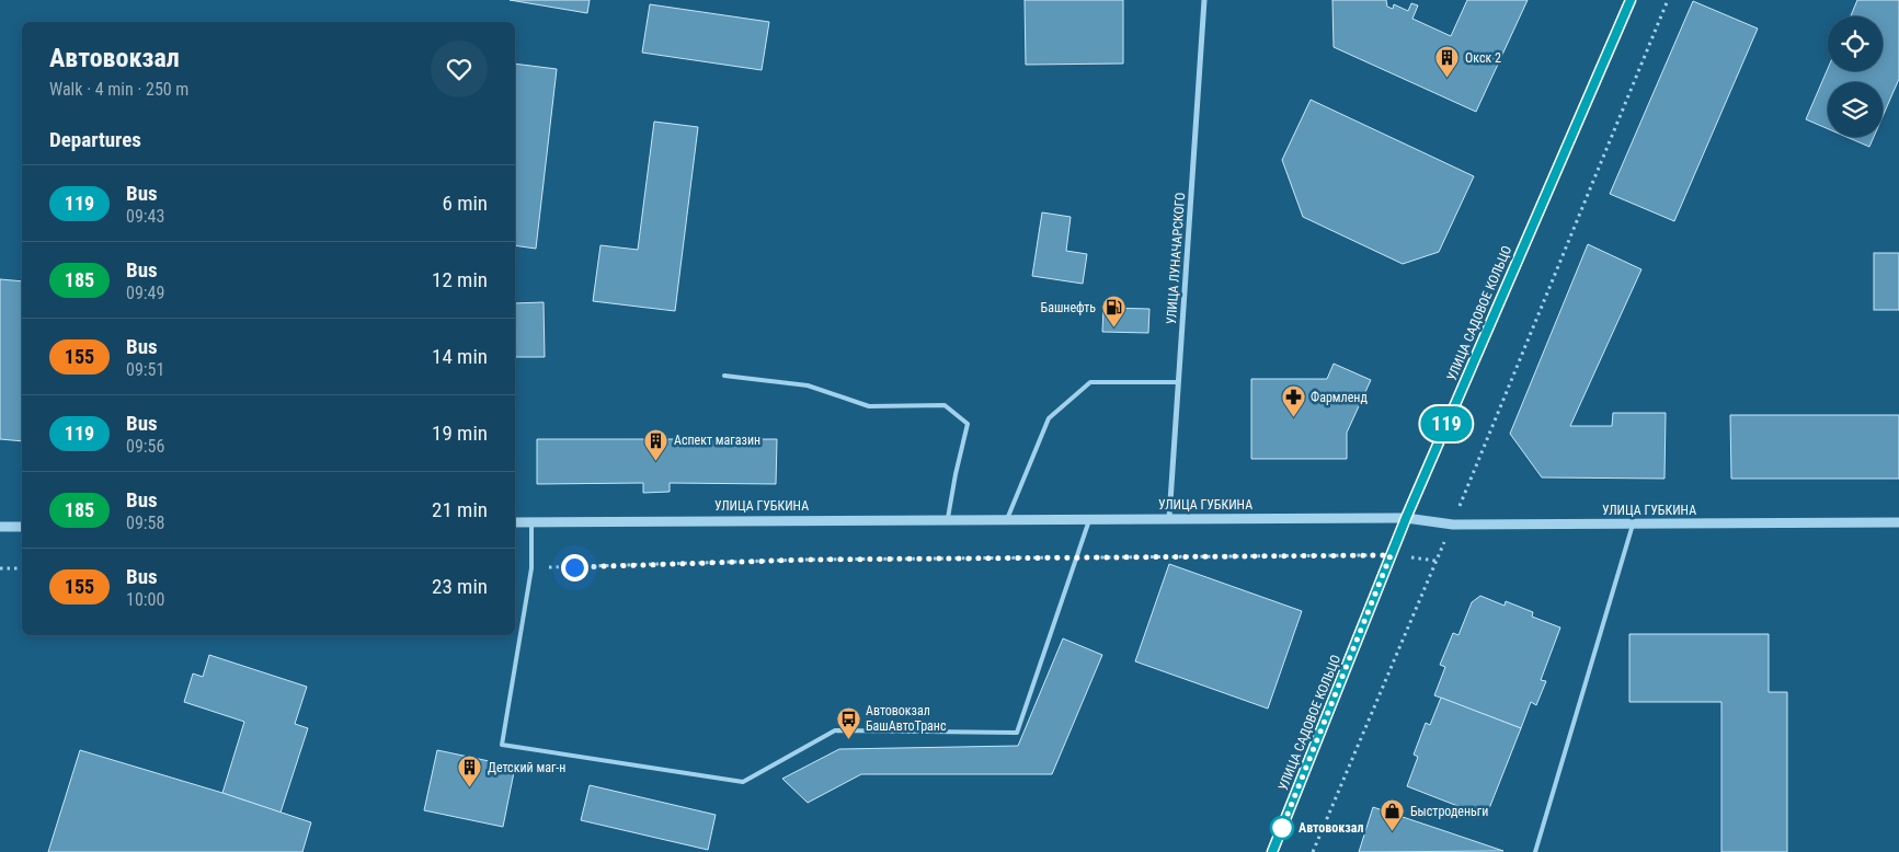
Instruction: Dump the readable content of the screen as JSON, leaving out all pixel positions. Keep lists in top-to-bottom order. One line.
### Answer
{"streets":{"main road":["УЛИЦА САДОВОЕ КОЛЬЦО"],"street":["УЛИЦА ЛУНАЧАРСКОГО","УЛИЦА ГУБКИНА"]},"crossings":[["УЛИЦА ЛУНАЧАРСКОГО","УЛИЦА ГУБКИНА"],["УЛИЦА САДОВОЕ КОЛЬЦО","УЛИЦА ГУБКИНА"]],"places":{"building":["Окск 2","Аспект магазин","Детский маг-н"],"fuel station":["Башнефть"],"pharmacy":["Фармленд"],"bus stop":["Автовокзал БашАвтоТранс"],"other":["Автовокзал"],"shop":["Быстроденьги"]},"lines":["bus line 119"],"page":{"on_map":"119","heading":[["Автовокзал","Walk · 4 min · 250 m"],"Departures"],"list":[{"mark":"119","name":"Bus","note":"09:43","value":"6 min"},{"mark":"185","name":"Bus","note":"09:49","value":"12 min"},{"mark":"155","name":"Bus","note":"09:51","value":"14 min"},{"mark":"119","name":"Bus","note":"09:56","value":"19 min"},{"mark":"185","name":"Bus","note":"09:58","value":"21 min"},{"mark":"155","name":"Bus","note":"10:00","value":"23 min"}]}}
